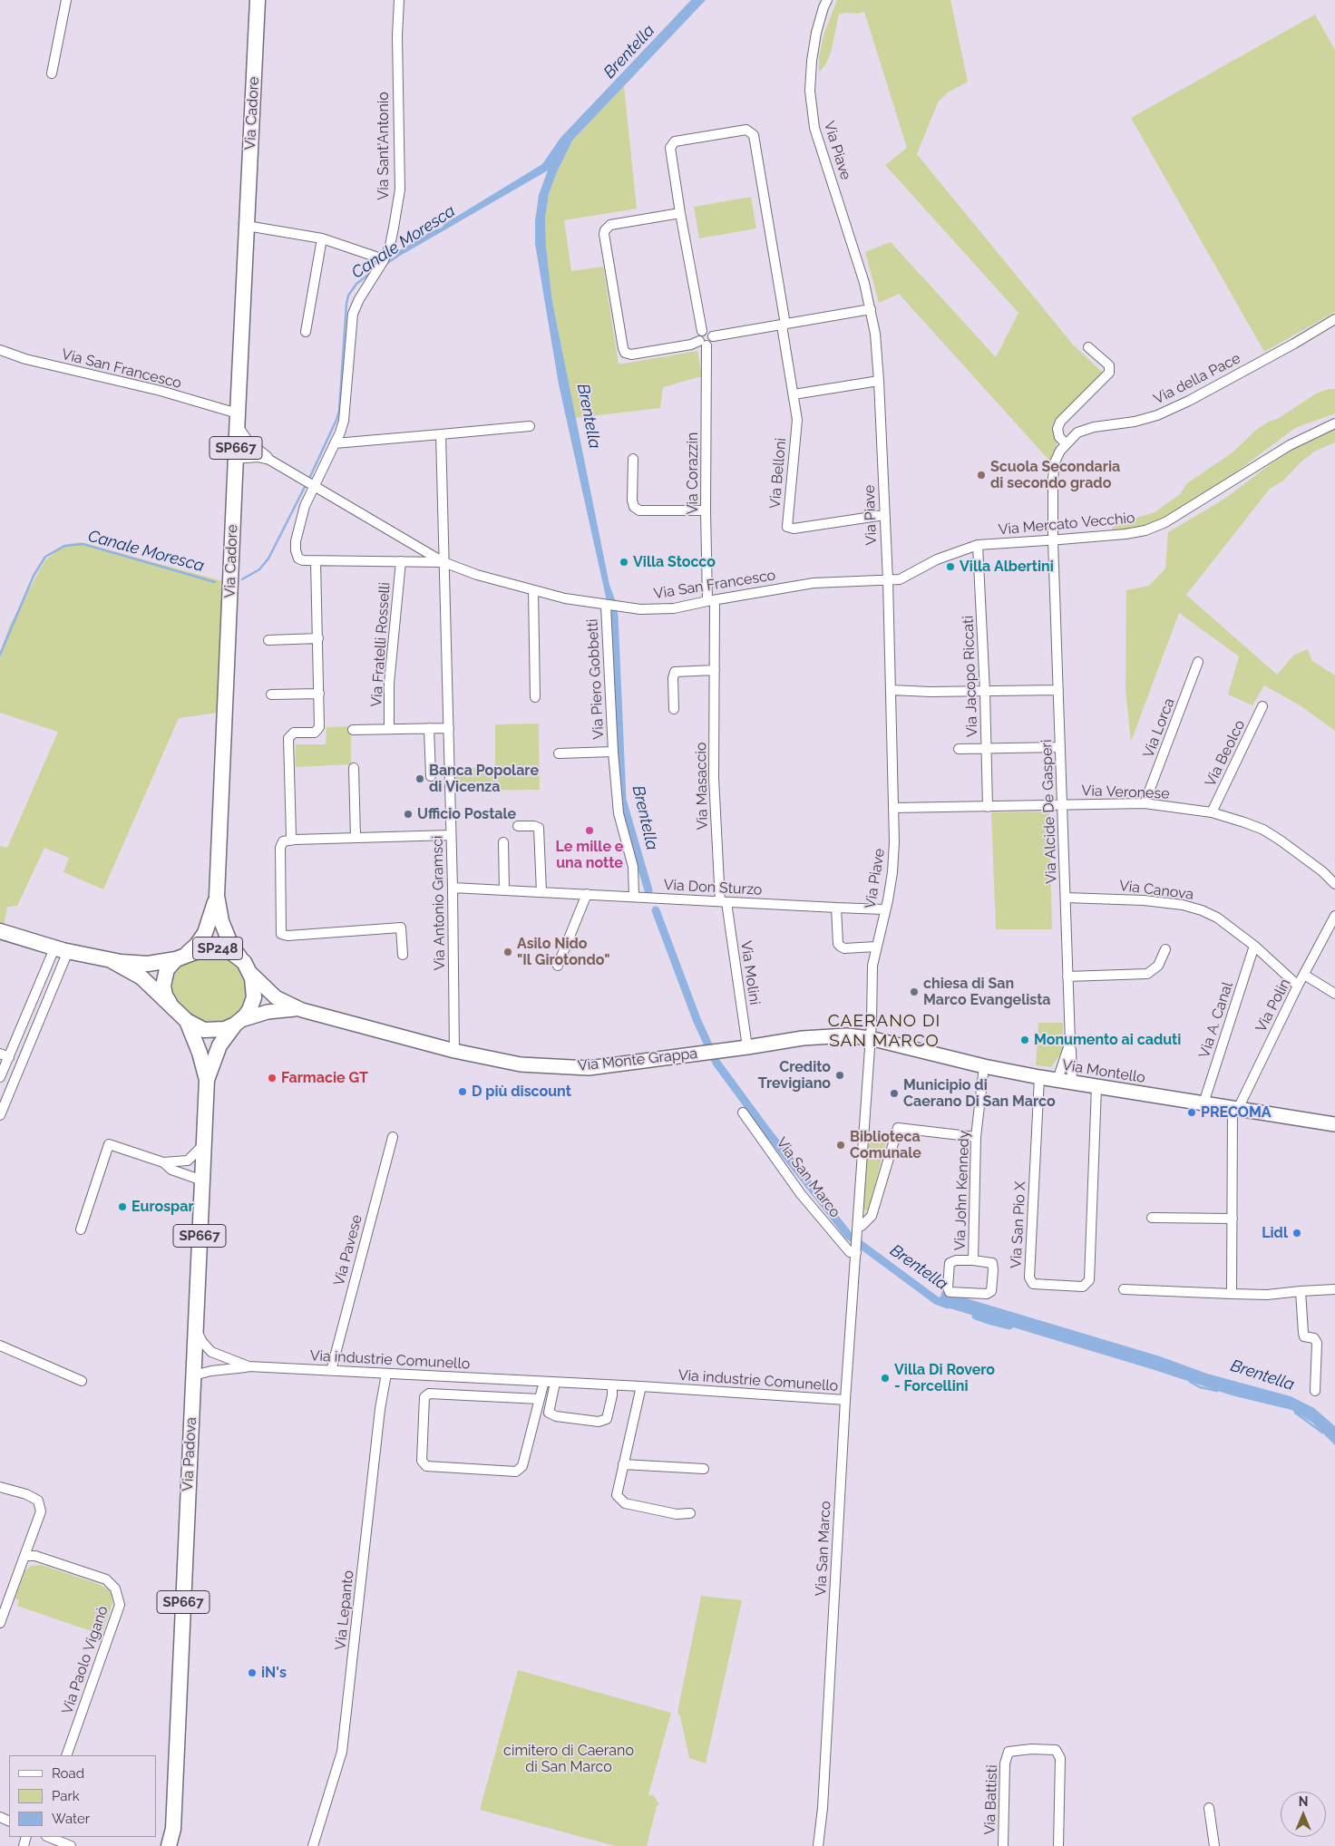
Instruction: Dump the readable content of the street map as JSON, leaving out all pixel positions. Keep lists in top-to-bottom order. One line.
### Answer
{"streets":{"main road":["Via Cadore","SP667","SP248","Via Monte Grappa","Via Montello","Via Padova"],"street":["Via Sant'Antonio","Via Piave","Via San Francesco","Via della Pace","Via Corazzin","Via Belloni","Via Mercato Vecchio","Via Fratelli Rosselli","Via Jacopo Riccati","Via Piero Gobbetti","Via Lorca","Via Beolco","Via Masaccio","Via Veronese","Via Alcide De Gasperi","Via Don Sturzo","Via Canova","Via Antonio Gramsci","Via Molini","Via Polin","Via A. Canal","Via San Marco","Via John Kennedy","Via San Pio X","Via Pavese","Via industrie Comunello","Via Lepanto","Via Paolo Viganò","Via Battisti"]},"crossings":[["Via Cadore","Via San Francesco"],["Via Cadore","Via Monte Grappa"],["Via Cadore","Via Padova"],["Via Sant'Antonio","Via San Francesco"],["Via Sant'Antonio","Via Fratelli Rosselli"],["Via Piave","Via San Francesco"],["Via Piave","Via Belloni"],["Via Piave","Via Mercato Vecchio"],["Via Piave","Via Veronese"],["Via Piave","Via Don Sturzo"],["Via Piave","Via Monte Grappa"],["Via Piave","Via Montello"],["Via Piave","Via San Marco"],["Via San Francesco","Via Corazzin"],["Via San Francesco","Via Mercato Vecchio"],["Via San Francesco","Via Fratelli Rosselli"],["Via San Francesco","Via Piero Gobbetti"],["Via San Francesco","Via Masaccio"],["Via San Francesco","Via Antonio Gramsci"],["Via della Pace","Via Mercato Vecchio"],["Via della Pace","Via Alcide De Gasperi"],["Via Corazzin","Via Belloni"],["Via Corazzin","Via Masaccio"],["Via Mercato Vecchio","Via Jacopo Riccati"],["Via Mercato Vecchio","Via Alcide De Gasperi"],["Via Fratelli Rosselli","Via Antonio Gramsci"],["Via Jacopo Riccati","Via Veronese"],["Via Piero Gobbetti","Via Don Sturzo"],["Via Lorca","Via Veronese"],["Via Beolco","Via Veronese"],["Via Masaccio","Via Don Sturzo"],["Via Masaccio","Via Molini"],["Via Veronese","Via Alcide De Gasperi"],["Via Alcide De Gasperi","Via Canova"],["Via Alcide De Gasperi","Via Montello"],["Via Don Sturzo","Via Antonio Gramsci"],["Via Don Sturzo","Via Molini"],["Via Canova","Via Polin"],["Via Canova","Via A. Canal"],["Via Antonio Gramsci","Via Monte Grappa"],["Via Molini","Via Monte Grappa"],["Via Polin","Via Montello"],["Via A. Canal","Via Montello"],["Via Monte Grappa","Via Montello"],["Via Monte Grappa","Via Padova"],["Via Montello","Via John Kennedy"],["Via Montello","Via San Pio X"],["Via San Marco","Via industrie Comunello"],["Via Pavese","Via industrie Comunello"],["Via industrie Comunello","Via Lepanto"]],"districts":["CAERANO DI SAN MARCO"],"water":["Brentella","Canale Moresca"],"parks":["cimitero di Caerano di San Marco"],"places":["Scuola Secondaria di secondo grado","Villa Stocco","Villa Albertini","Banca Popolare di Vicenza","Ufficio Postale","Le mille e una notte","Asilo Nido \"Il Girotondo\"","chiesa di San Marco Evangelista","Monumento ai caduti","Credito Trevigiano","Farmacie GT","D più discount","Municipio di Caerano Di San Marco","PRECOMA","Biblioteca Comunale","Eurospar","Lidl","Villa Di Rovero - Forcellini","iN's"],"legend":["Road","Park","Water"],"north":"top"}
